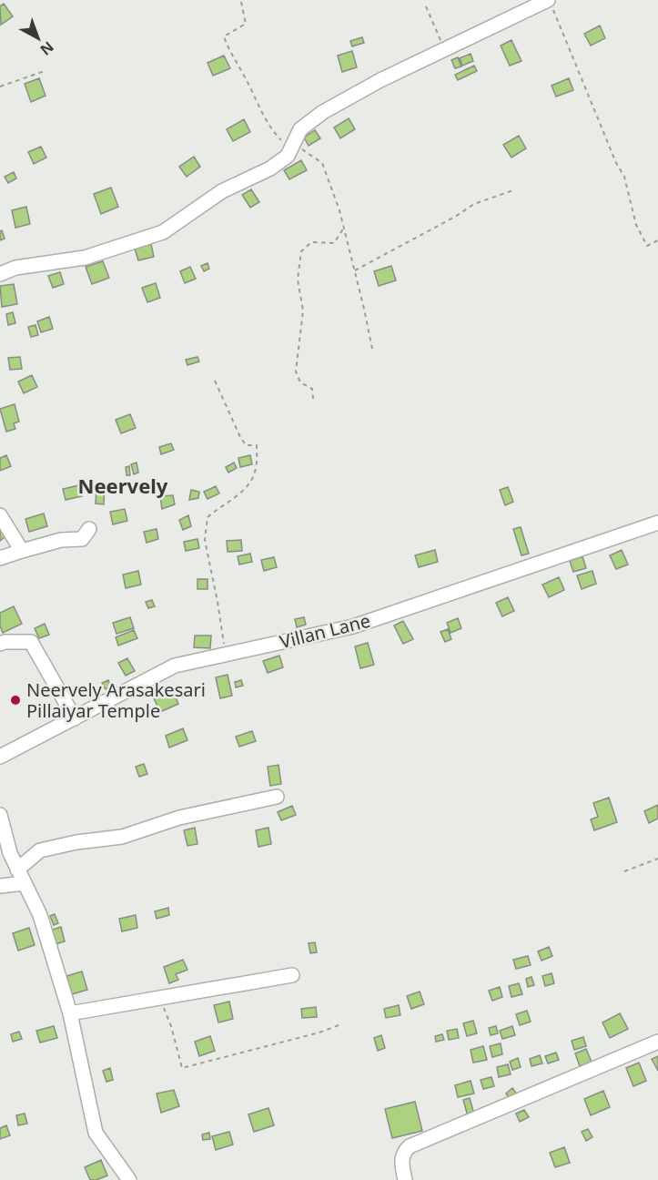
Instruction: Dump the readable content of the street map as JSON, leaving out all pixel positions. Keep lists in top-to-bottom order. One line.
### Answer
{"streets":{"street":["Villan Lane"]},"districts":["Neervely"],"places":["Neervely Arasakesari Pillaiyar Temple"],"north":"bottom right"}
